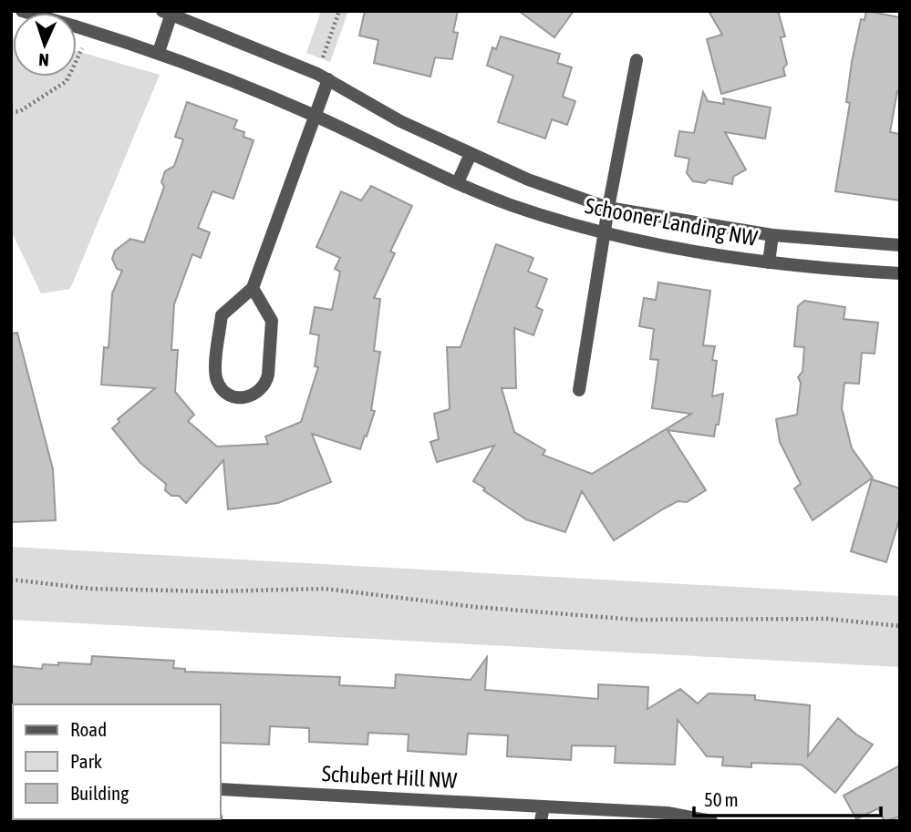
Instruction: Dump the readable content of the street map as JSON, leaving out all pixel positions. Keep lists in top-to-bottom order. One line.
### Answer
{"streets":{"street":["Schooner Landing NW","Schubert Hill NW"]},"legend":["Road","Park","Building"],"scale_bar":"50 m","north":"bottom"}
